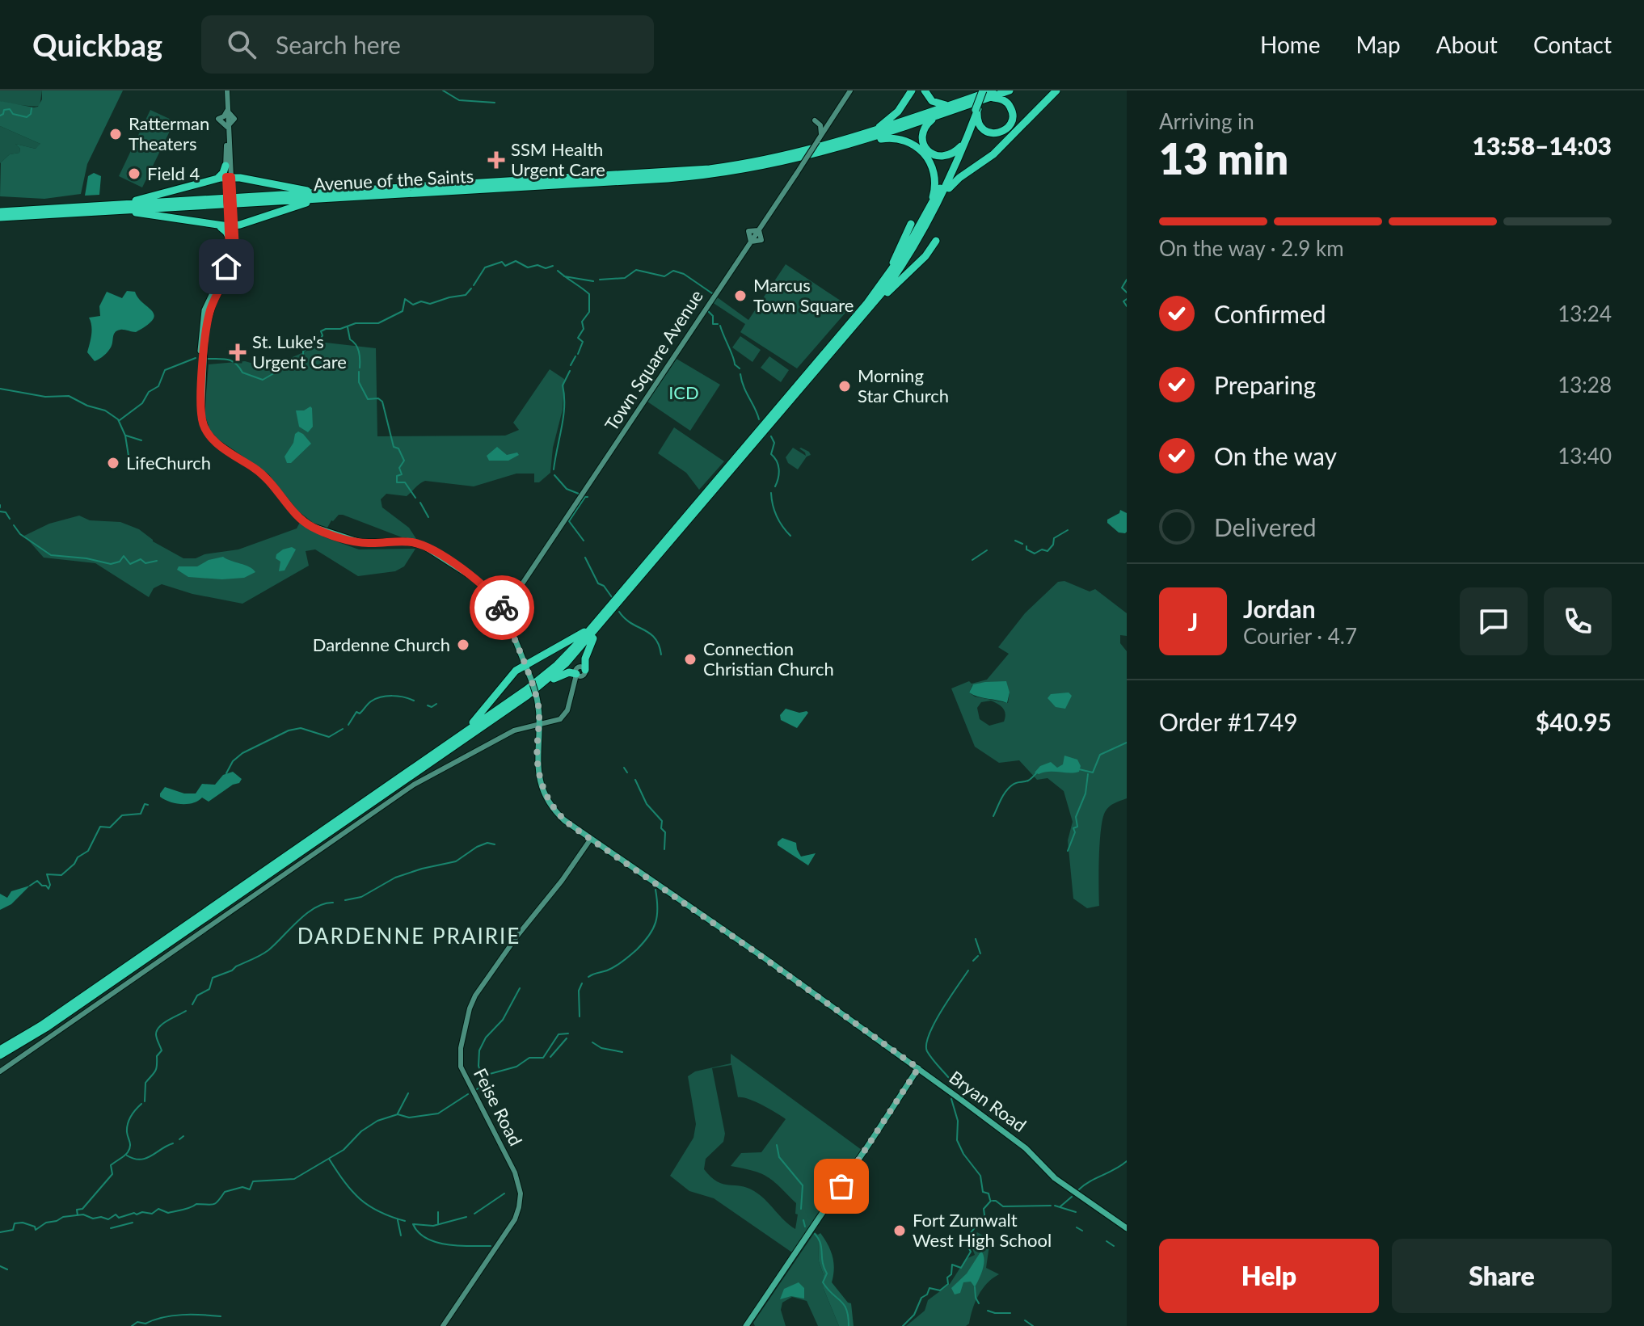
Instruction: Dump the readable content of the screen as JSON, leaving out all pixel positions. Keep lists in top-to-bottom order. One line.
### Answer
{"streets":{"highway":["Avenue of the Saints"],"main road":["Town Square Avenue","Bryan Road","Feise Road"]},"crossings":[["Town Square Avenue","Bryan Road"],["Bryan Road","Feise Road"]],"districts":["DARDENNE PRAIRIE"],"parks":["ICD"],"places":{"other":["Ratterman Theaters","Field 4","Marcus Town Square","Morning Star Church","LifeChurch","Dardenne Church","Connection Christian Church","Fort Zumwalt West High School"],"health":["SSM Health Urgent Care","St. Luke's Urgent Care"]},"page":{"header":"Quickbag","search":"Search here","nav":["Home","Map","About","Contact"],"heading":["13 min","Arriving in","13:58–14:03"],"panel":["Jordan","Courier · 4.7","Order #1749","$40.95"],"bar":"On the way · 2.9 km","list":[["Confirmed","13:24"],["Preparing","13:28"],["On the way","13:40"],"Delivered"],"round":"J","buttons":["Help","Share"]}}
